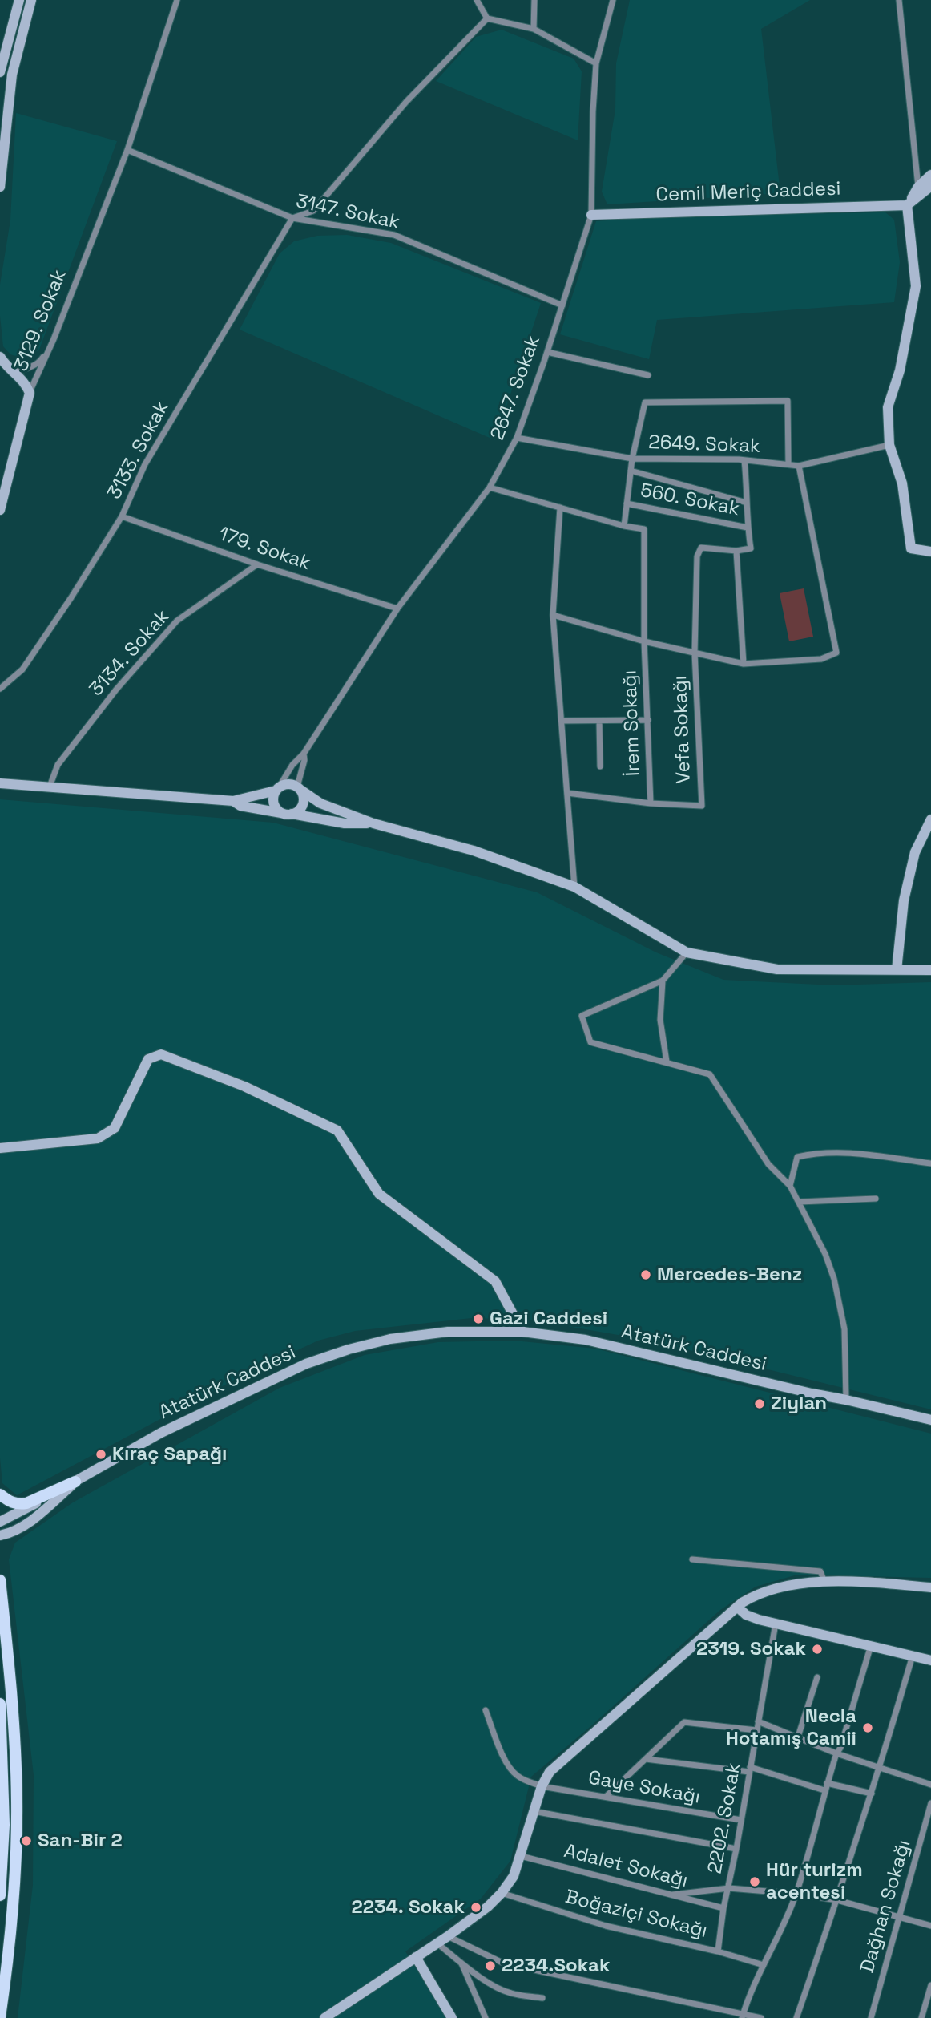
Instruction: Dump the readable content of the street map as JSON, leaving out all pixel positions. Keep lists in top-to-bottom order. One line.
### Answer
{"streets":{"street":["Cemil Meriç Caddesi","3147. Sokak","3129. Sokak","2647. Sokak","2649. Sokak","3133. Sokak","560. Sokak","179. Sokak","3134. Sokak","İrem Sokağı","Vefa Sokağı","Atatürk Caddesi","Gaye Sokağı","2202. Sokak","Adalet Sokağı","Dağhan Sokağı","Boğaziçi Sokağı"]},"crossings":[["Cemil Meriç Caddesi","2647. Sokak"],["3147. Sokak","3129. Sokak"],["3147. Sokak","2647. Sokak"],["3147. Sokak","3133. Sokak"],["2647. Sokak","2649. Sokak"],["2647. Sokak","179. Sokak"],["3133. Sokak","179. Sokak"],["179. Sokak","3134. Sokak"],["İrem Sokağı","Vefa Sokağı"],["Gaye Sokağı","2202. Sokak"],["2202. Sokak","Adalet Sokağı"],["2202. Sokak","Boğaziçi Sokağı"]],"places":["Mercedes-Benz","Gazi Caddesi","Ziylan","Kıraç Sapağı","2319. Sokak","Necla Hotamış Camii","San-Bir 2","Hür turizm acentesi","2234. Sokak","2234.Sokak"]}
